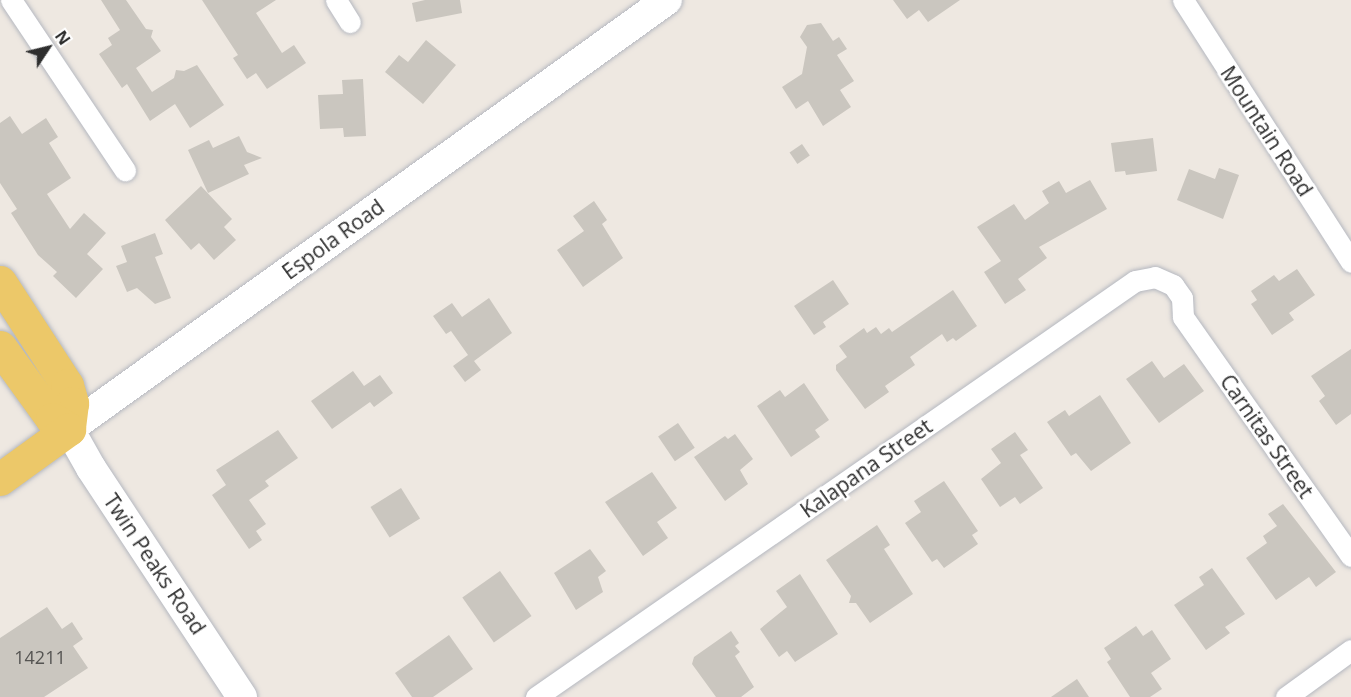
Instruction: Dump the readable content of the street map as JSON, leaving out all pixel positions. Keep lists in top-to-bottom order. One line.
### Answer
{"streets":{"main road":["Espola Road","Twin Peaks Road"],"street":["Mountain Road","Carnitas Street","Kalapana Street"]},"crossings":[["Espola Road","Twin Peaks Road"],["Carnitas Street","Kalapana Street"]],"house_numbers":["14211"],"north":"top right"}
